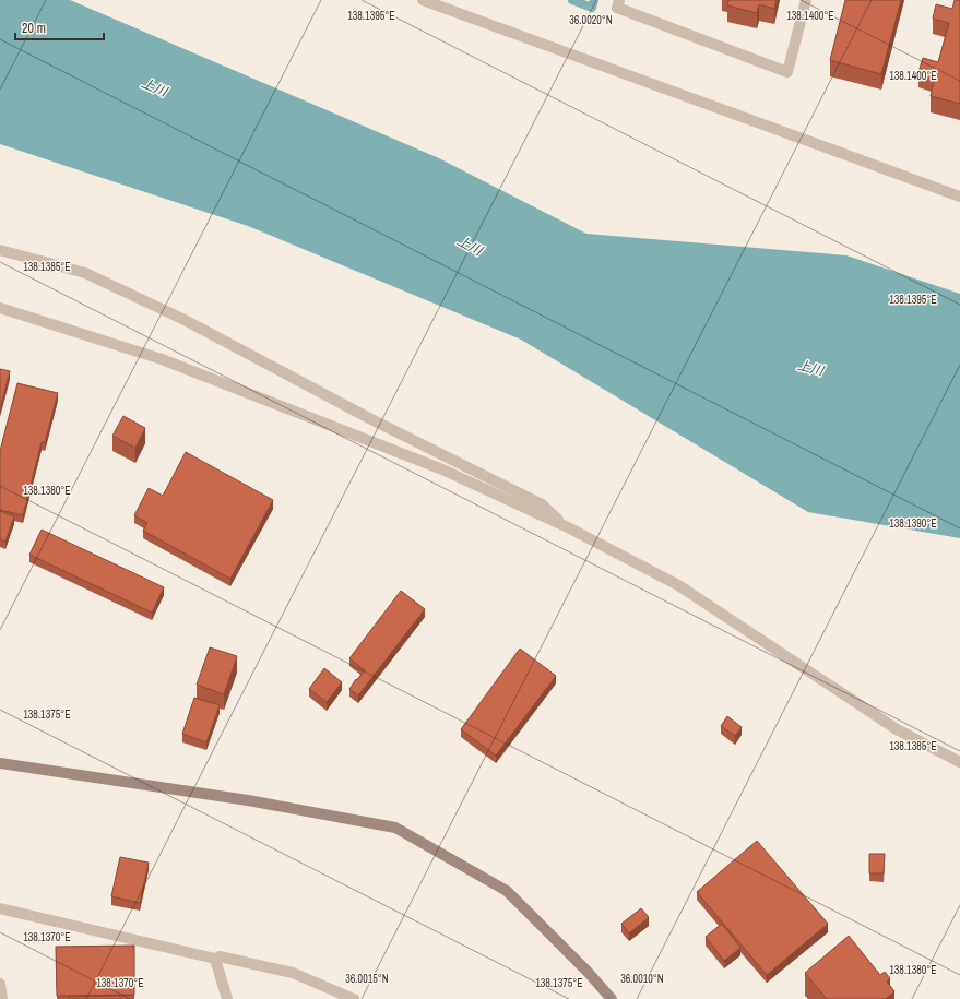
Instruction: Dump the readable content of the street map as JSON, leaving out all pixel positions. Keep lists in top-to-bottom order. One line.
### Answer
{"water":["上川"],"scale_bar":"20 m","coordinates":["138.1395°E","138.1400°E","36.0020°N","138.1385°E","138.1380°E","138.1390°E","138.1375°E","138.1370°E","36.0015°N","36.0010°N"]}
